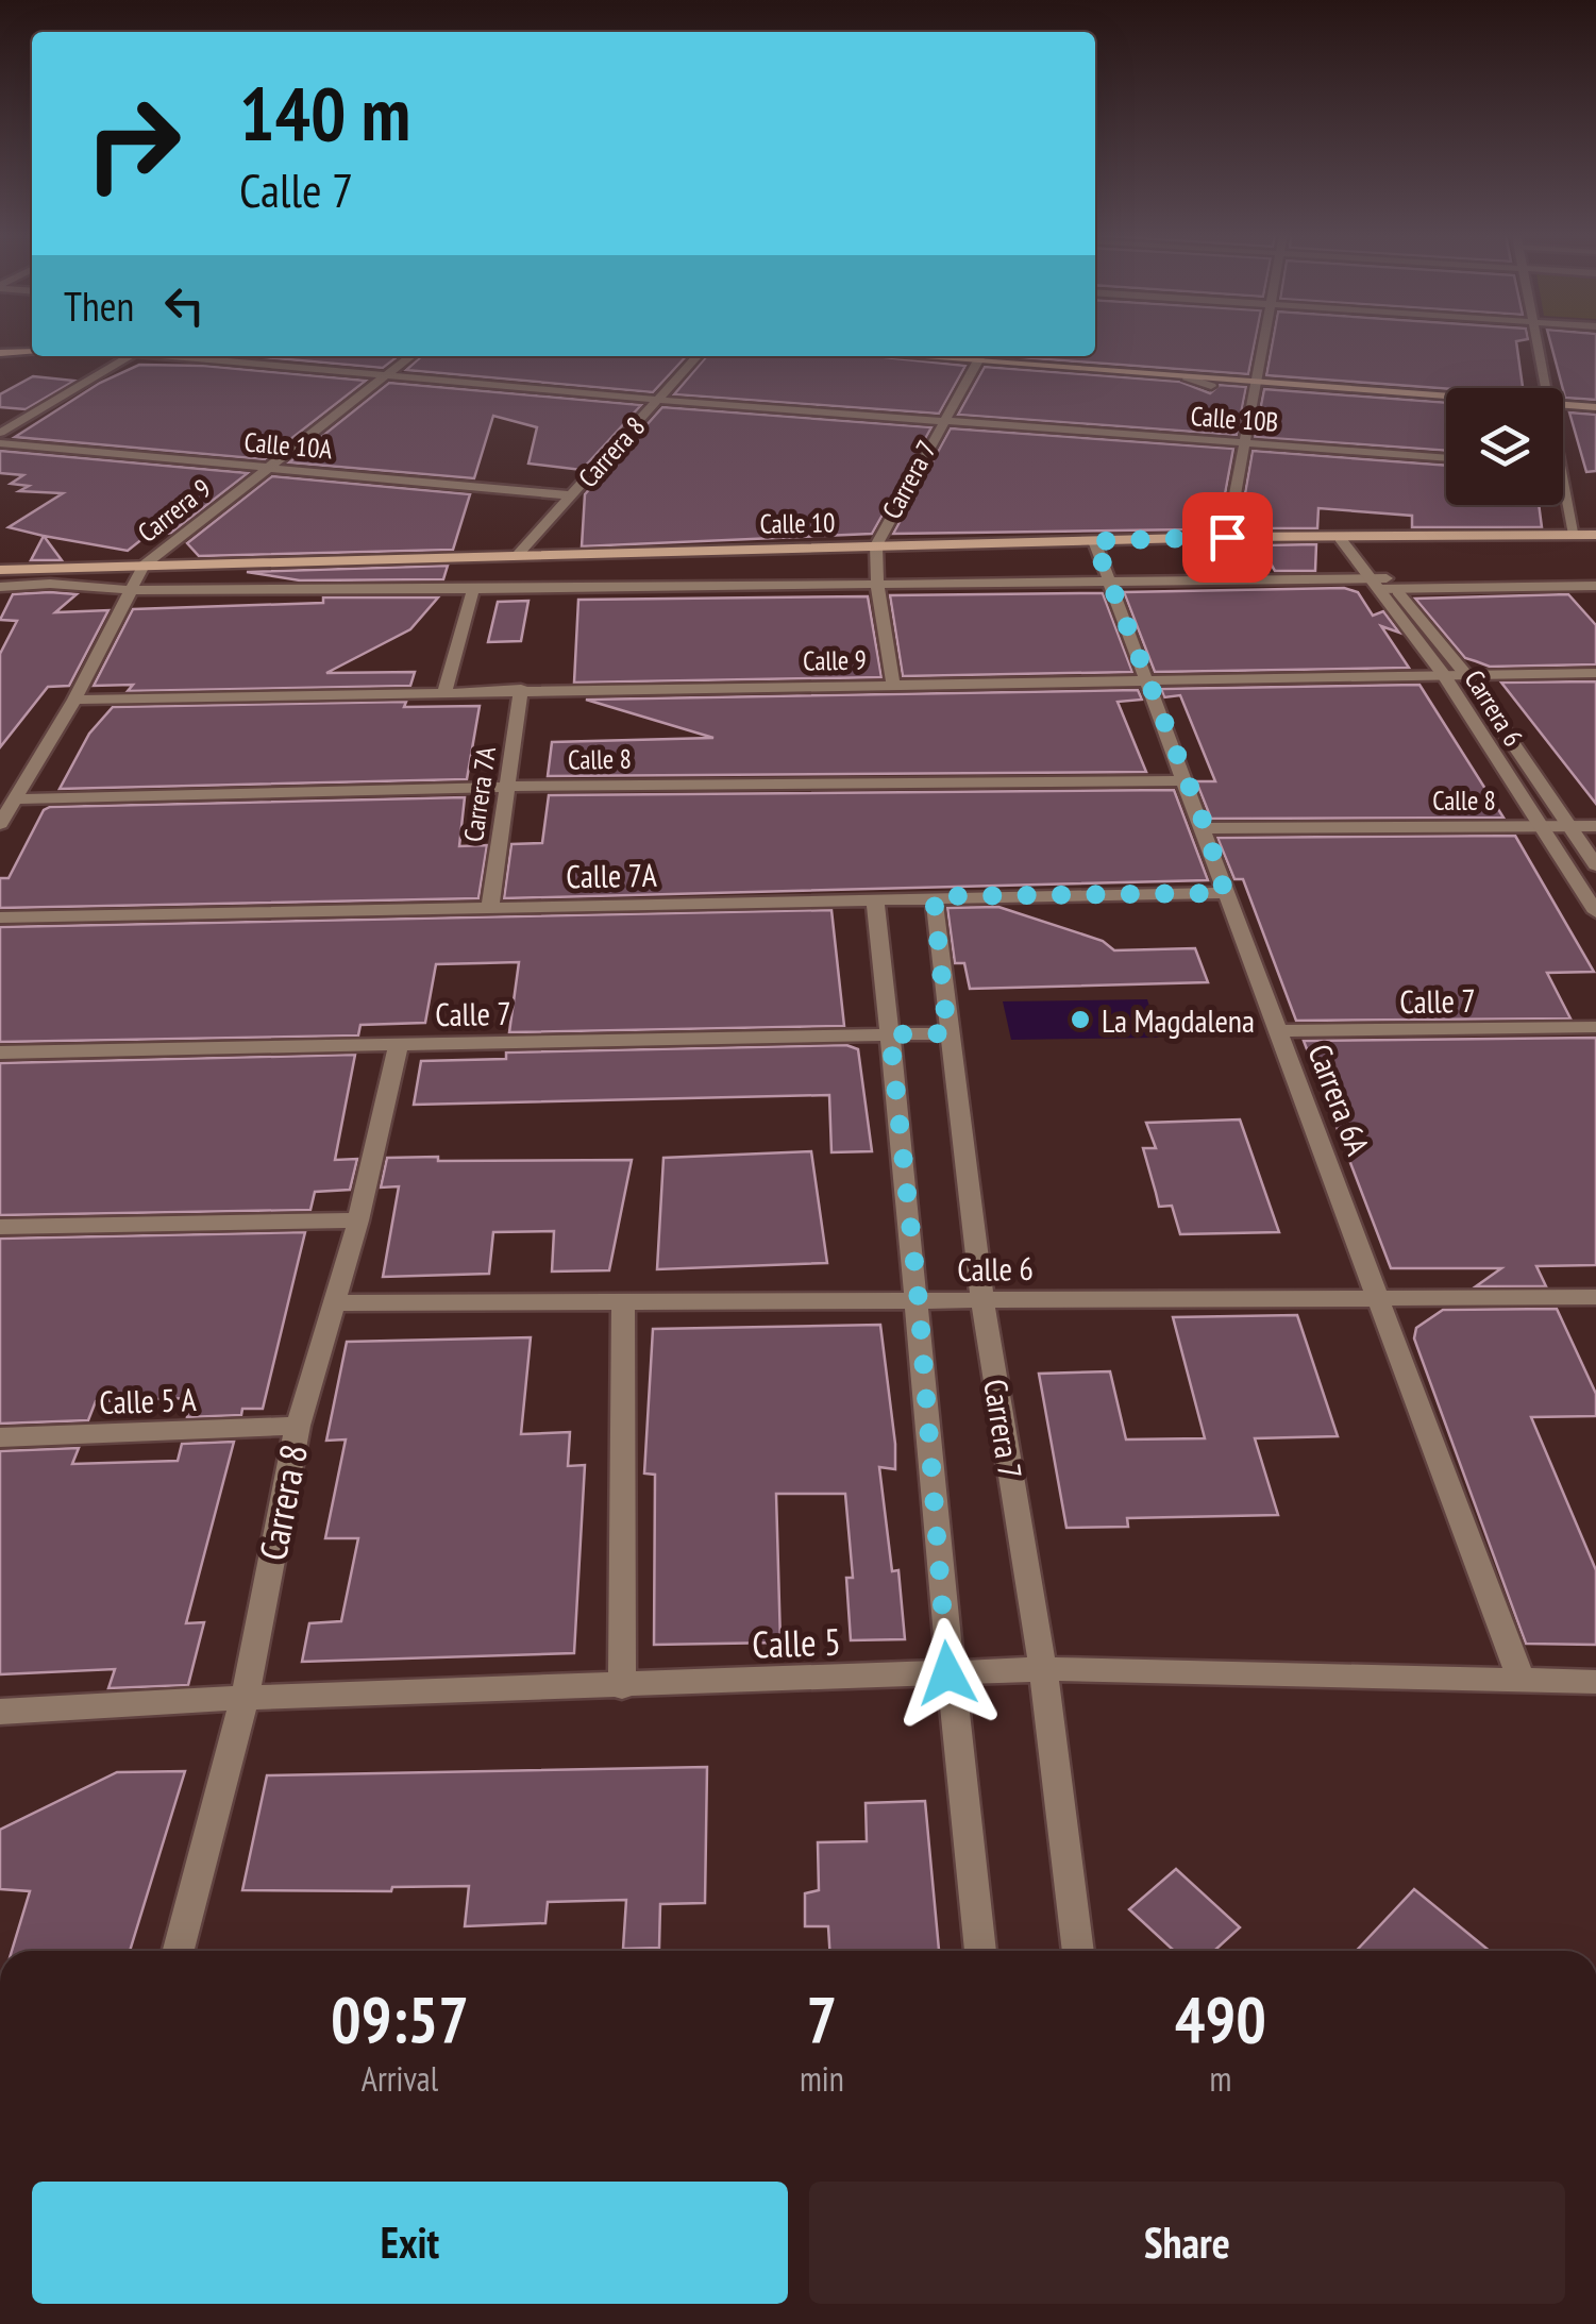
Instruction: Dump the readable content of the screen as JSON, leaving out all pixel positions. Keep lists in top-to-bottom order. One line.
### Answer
{"streets":{"main road":["Calle 10"],"street":["Calle 10B","Calle 10A","Carrera 8","Carrera 7","Carrera 9","Calle 9","Carrera 6","Calle 8","Carrera 7A","Calle 7A","Calle 7","Carrera 6A","Calle 6","Calle 5 A","Calle 5"]},"crossings":[["Calle 10B","Carrera 8"],["Calle 10B","Carrera 7"],["Calle 10B","Carrera 9"],["Calle 10A","Carrera 8"],["Calle 10A","Carrera 9"],["Carrera 8","Calle 10"],["Carrera 8","Calle 7"],["Carrera 8","Calle 6"],["Carrera 8","Calle 5 A"],["Carrera 8","Calle 5"],["Carrera 7","Calle 10"],["Carrera 7","Calle 9"],["Carrera 7","Calle 7A"],["Carrera 7","Calle 7"],["Carrera 7","Calle 6"],["Carrera 7","Calle 5"],["Carrera 9","Calle 10"],["Carrera 9","Calle 9"],["Carrera 9","Calle 8"],["Calle 10","Carrera 6"],["Calle 10","Carrera 6A"],["Calle 9","Carrera 6"],["Calle 9","Carrera 7A"],["Calle 9","Carrera 6A"],["Carrera 6","Calle 8"],["Calle 8","Carrera 7A"],["Calle 8","Carrera 6A"],["Carrera 7A","Calle 7A"],["Calle 7A","Carrera 6A"],["Calle 7","Carrera 6A"],["Carrera 6A","Calle 6"],["Carrera 6A","Calle 5"]],"places":["La Magdalena"],"page":{"turn":["140 m","Calle 7"],"then":"Then","eta":["09:57","Arrival","7","min","490","m"],"buttons":["Exit","Share"]}}
